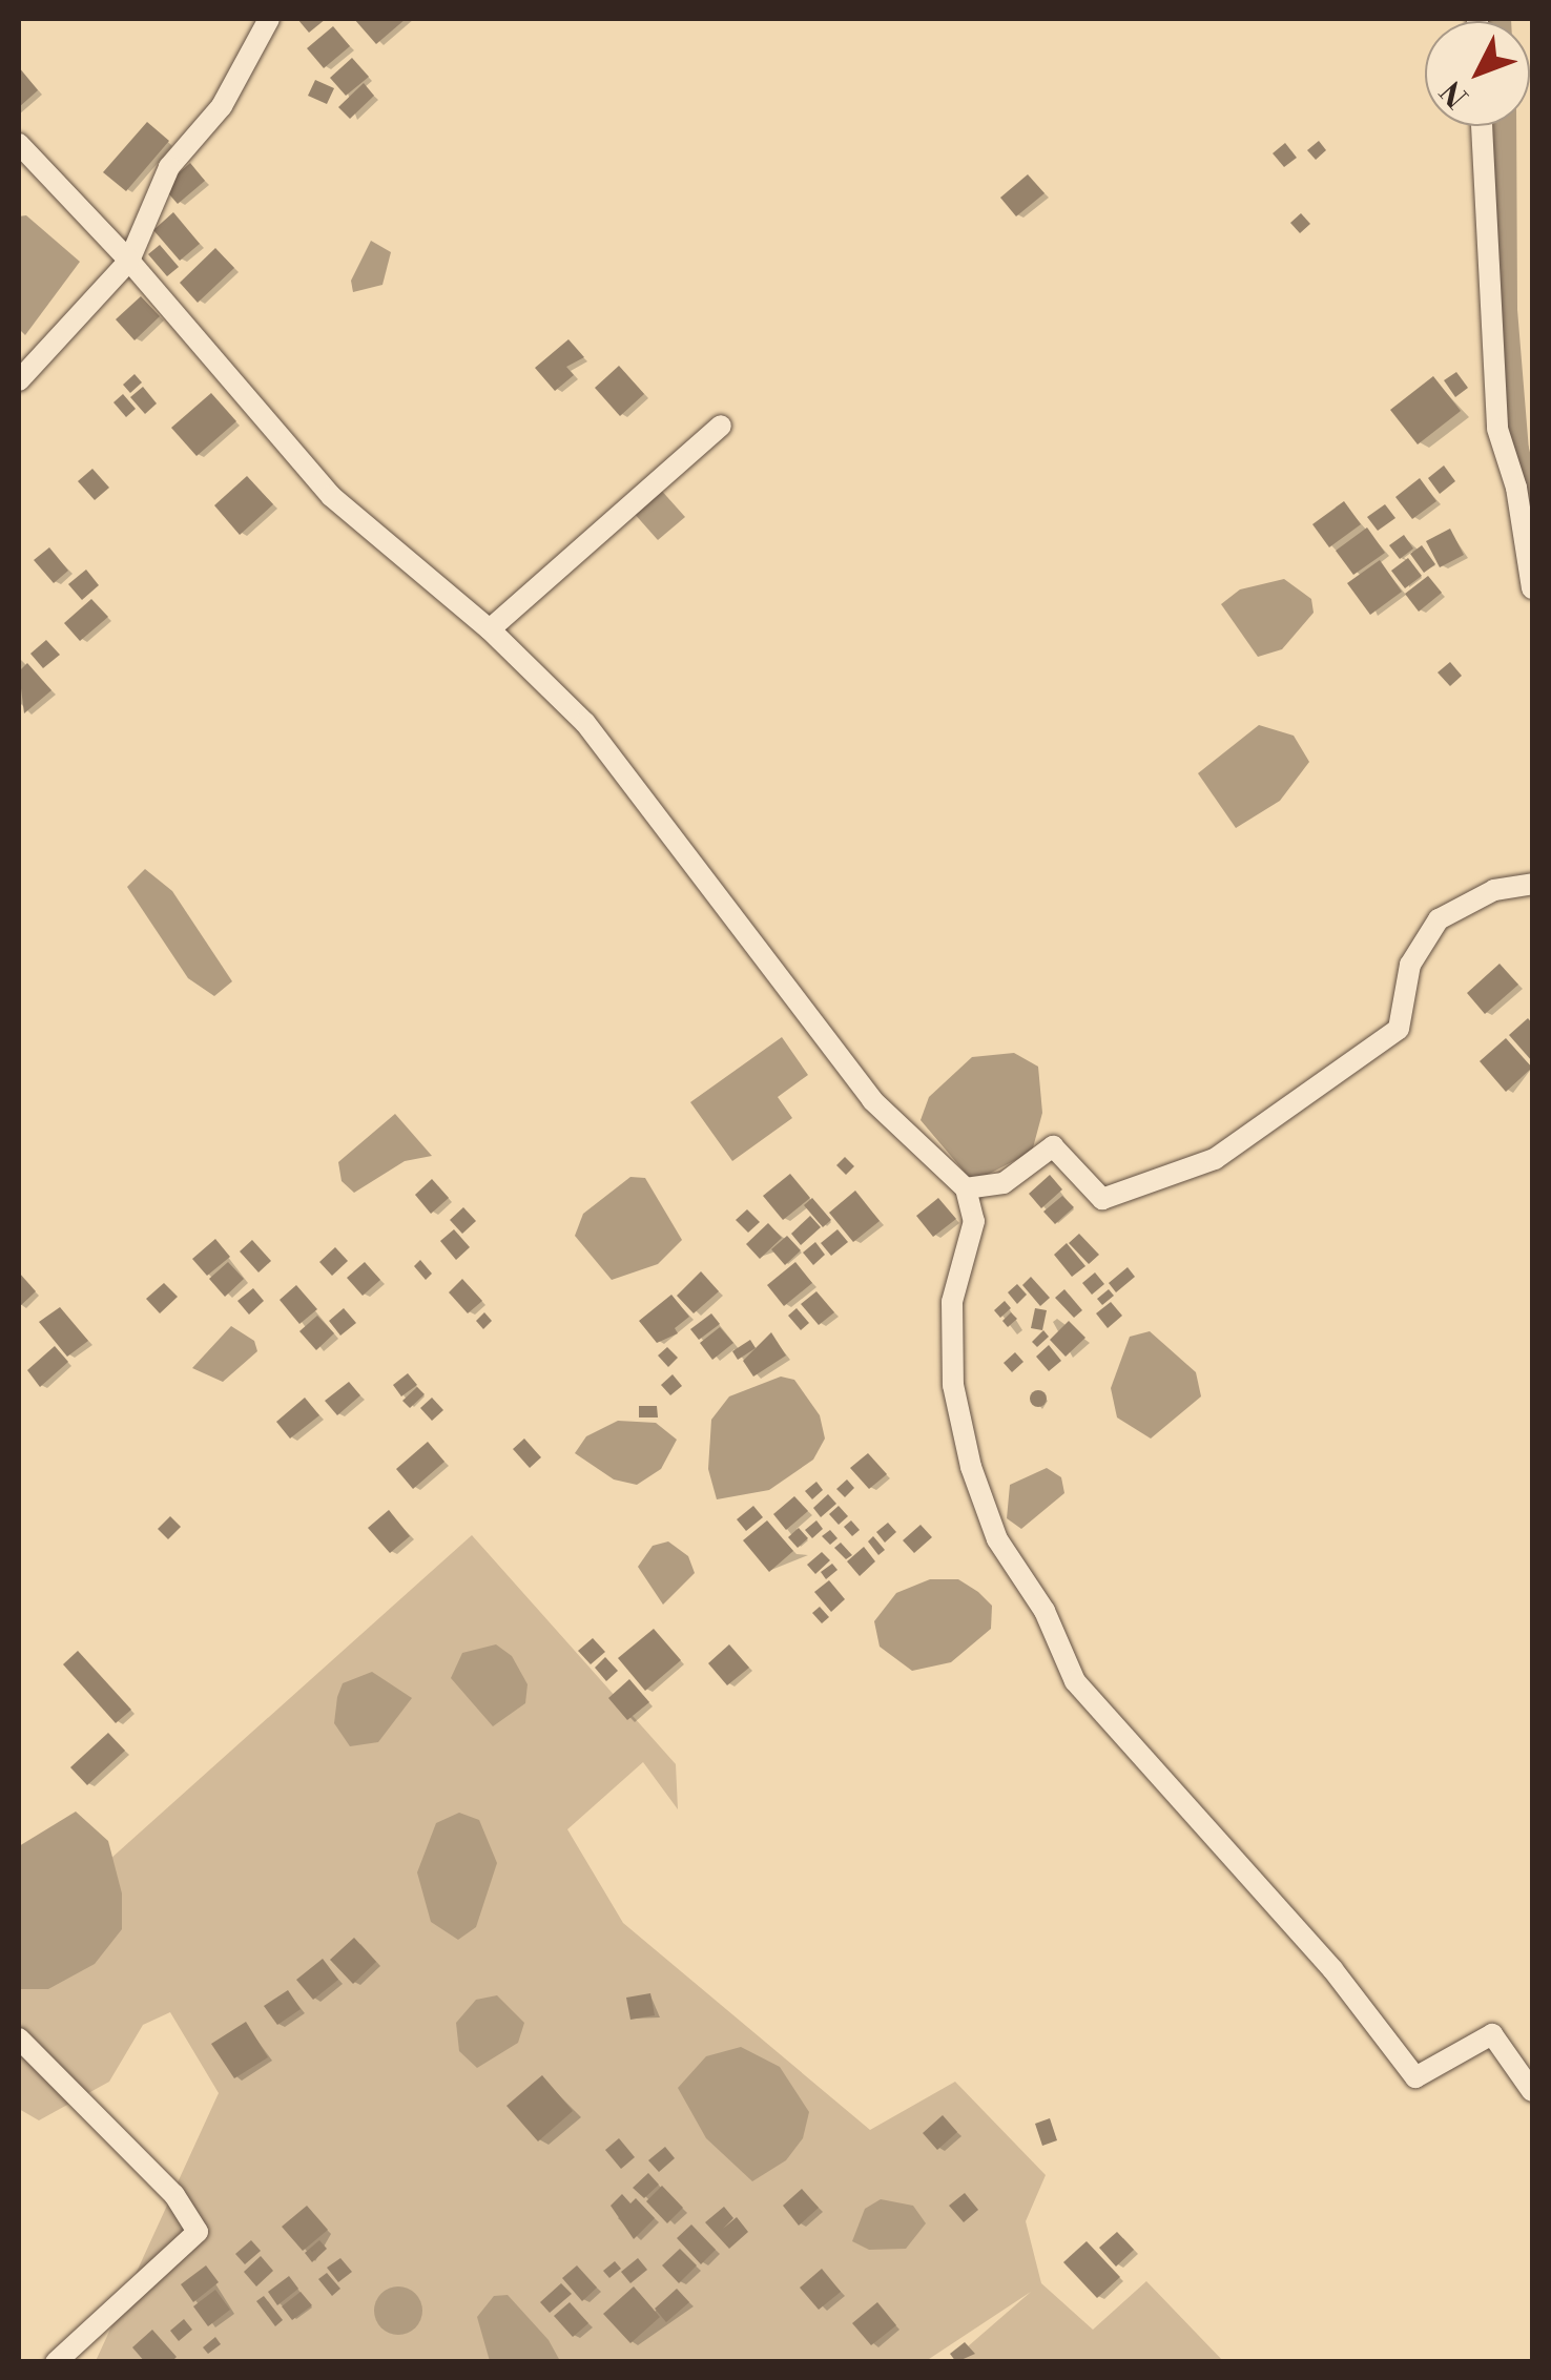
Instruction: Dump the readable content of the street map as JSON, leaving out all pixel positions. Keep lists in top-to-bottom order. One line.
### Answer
{"north":"bottom left"}
